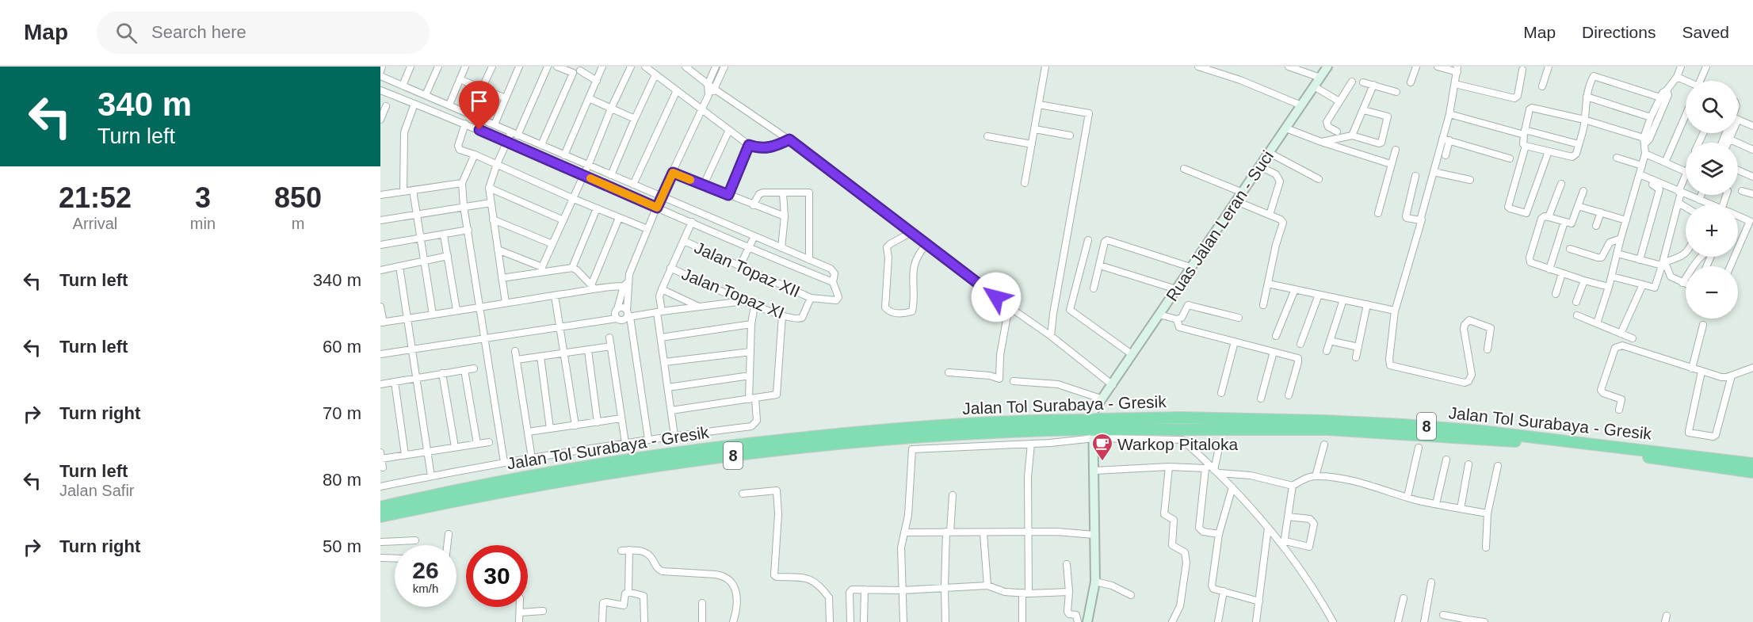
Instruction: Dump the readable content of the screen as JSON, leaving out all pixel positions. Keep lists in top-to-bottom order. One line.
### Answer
{"streets":{"highway":["Jalan Tol Surabaya - Gresik","8"],"main road":["Ruas Jalan Leran - Suci"],"street":["Jalan Topaz XII","Jalan Topaz XI"]},"crossings":[["Ruas Jalan Leran - Suci","Jalan Tol Surabaya - Gresik"],["Jalan Topaz XII","Jalan Topaz XI"]],"places":{"cafe":["Warkop Pitaloka"]},"page":{"header":"Map","search":"Search here","nav":["Map","Directions","Saved"],"turn":["340 m","Turn left"],"map_buttons":["+","−"],"eta":["21:52","Arrival","3","min","850","m"],"list":[{"name":"Turn left","value":"340 m"},{"name":"Turn left","value":"60 m"},{"name":"Turn right","value":"70 m"},{"name":"Turn left","note":"Jalan Safir","value":"80 m"},{"name":"Turn right","value":"50 m"}],"speed":"26 km/h","limit":"30"}}
